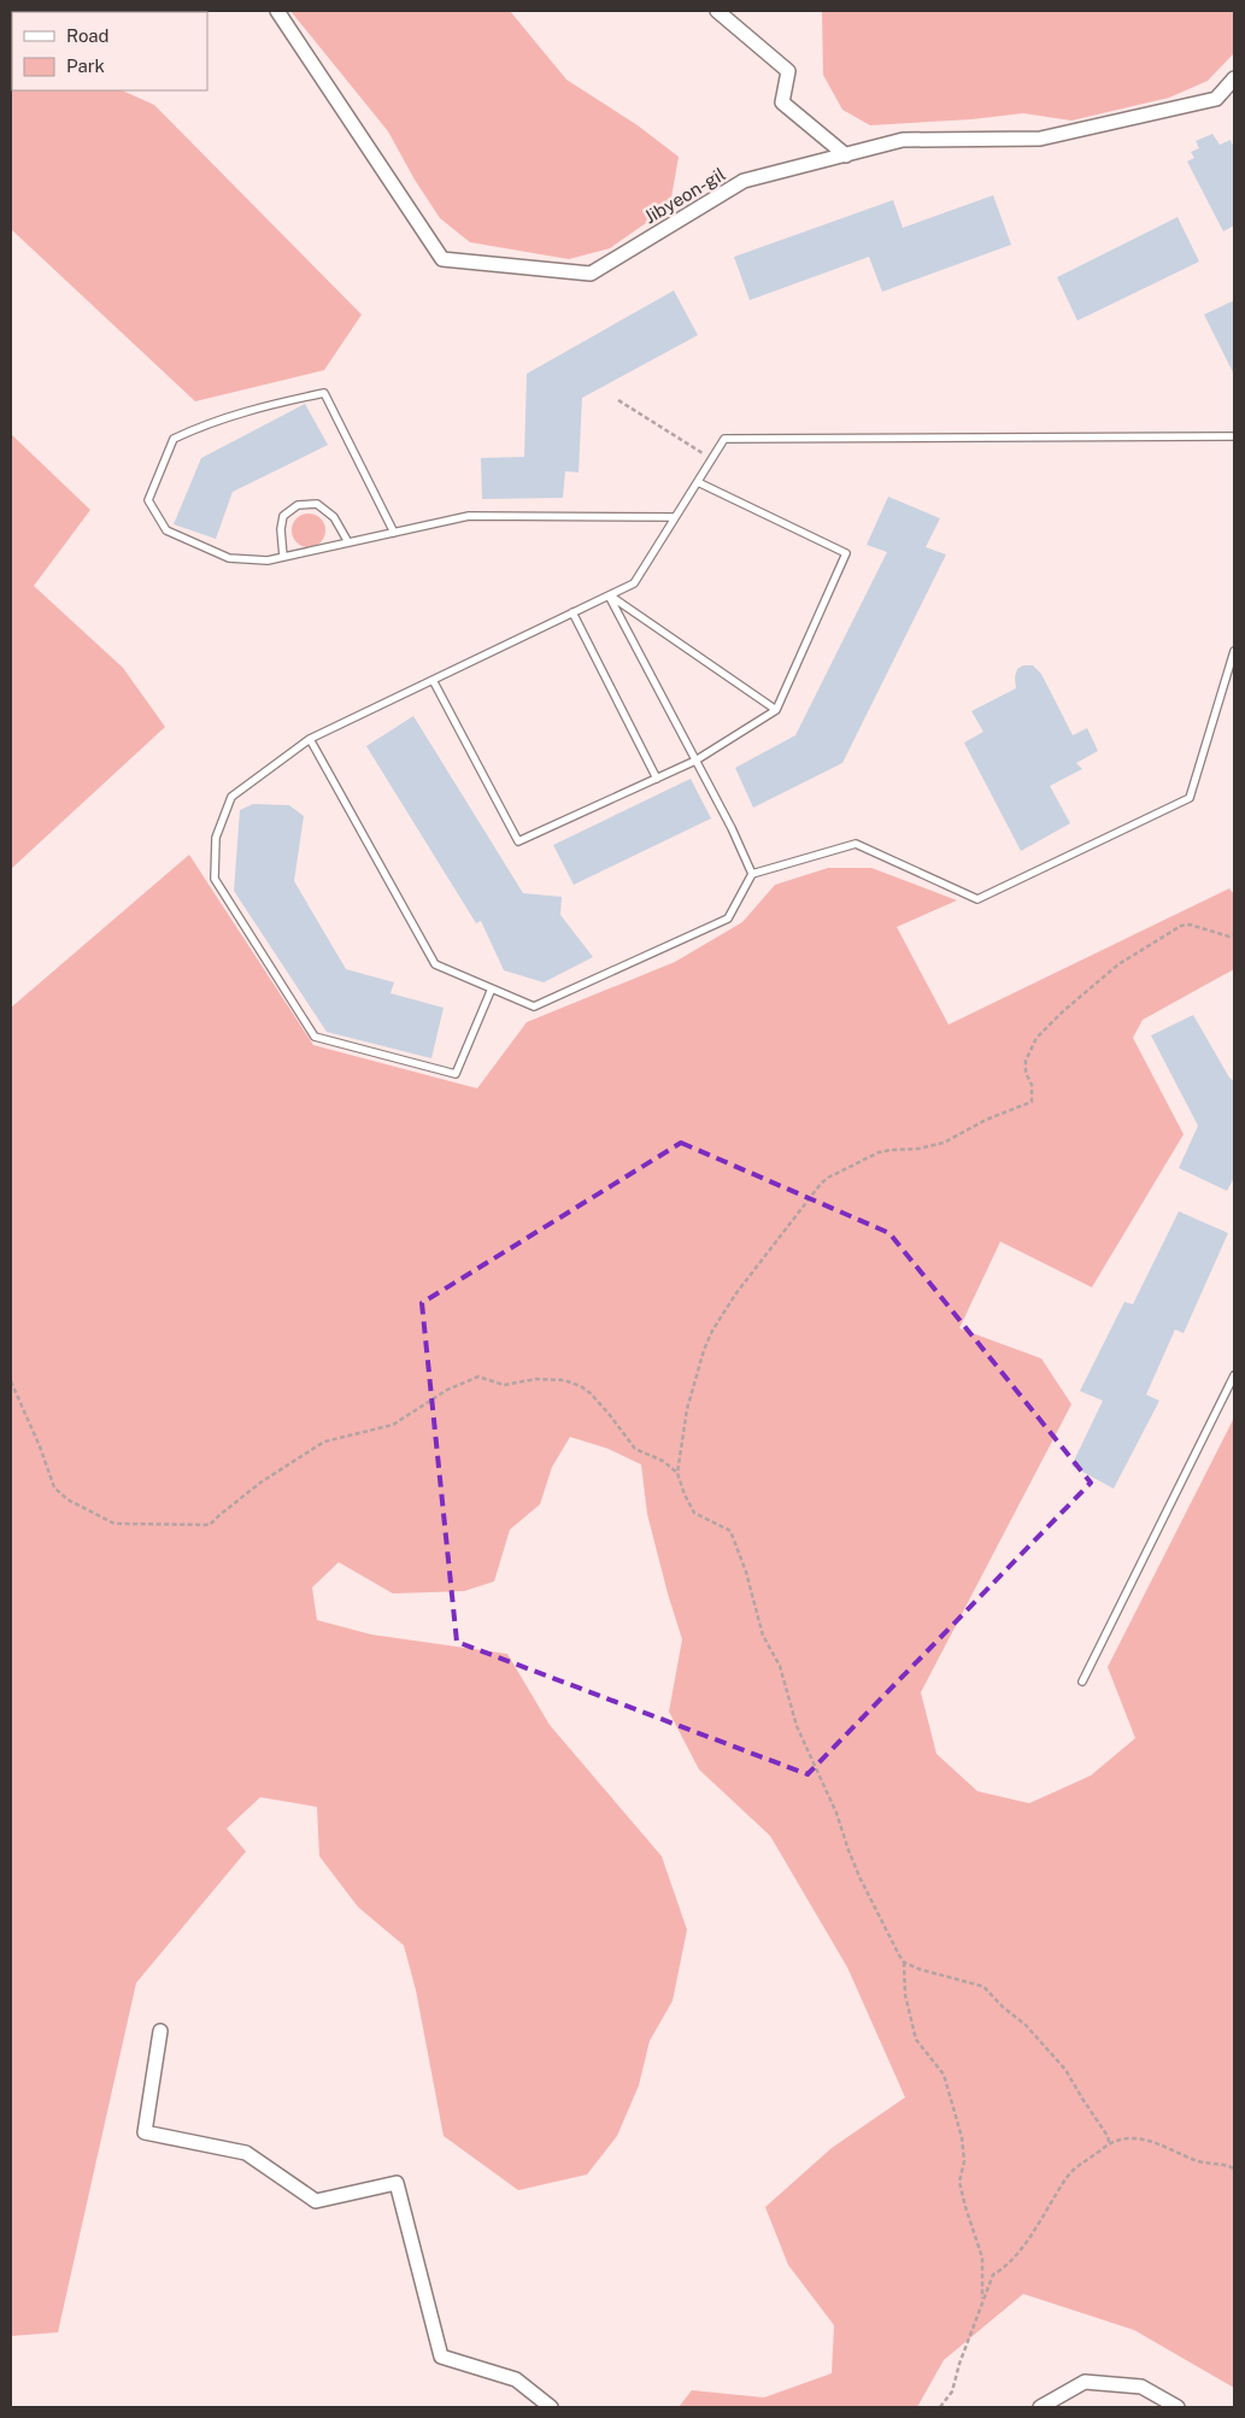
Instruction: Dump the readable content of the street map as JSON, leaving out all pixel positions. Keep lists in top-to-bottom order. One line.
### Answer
{"streets":{"street":["Jibyeon-gil"]},"legend":["Road","Park"]}
